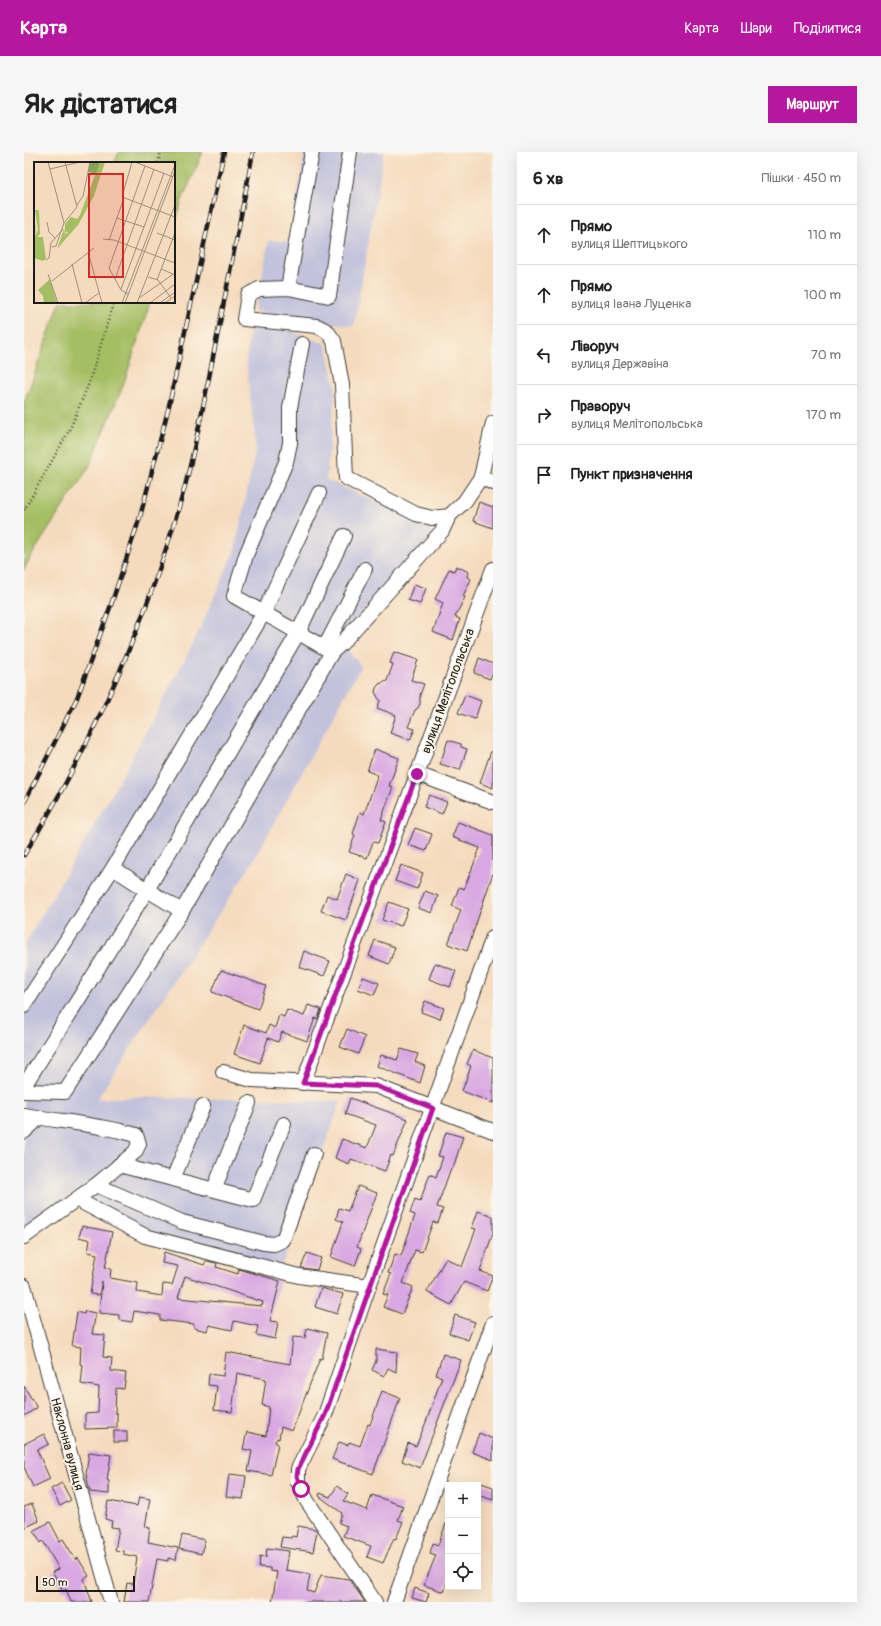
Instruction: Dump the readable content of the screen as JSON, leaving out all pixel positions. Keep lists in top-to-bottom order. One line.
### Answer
{"streets":{"street":["вулиця Мелітопольська","Наклонна вулиця"]},"scale_bar":"50 m","page":{"header":"Карта","nav":["Карта","Шари","Поділитися"],"buttons":"Маршрут","title":"Як дістатися","heading":["6 хв","Пішки · 450 m"],"list":[["Прямо","вулиця Шептицького","110 m"],["Прямо","вулиця Івана Луценка","100 m"],["Ліворуч","вулиця Державіна","70 m"],["Праворуч","вулиця Мелітопольська","170 m"],"Пункт призначення"],"map_buttons":["+","−"],"scale":"50 m"}}
